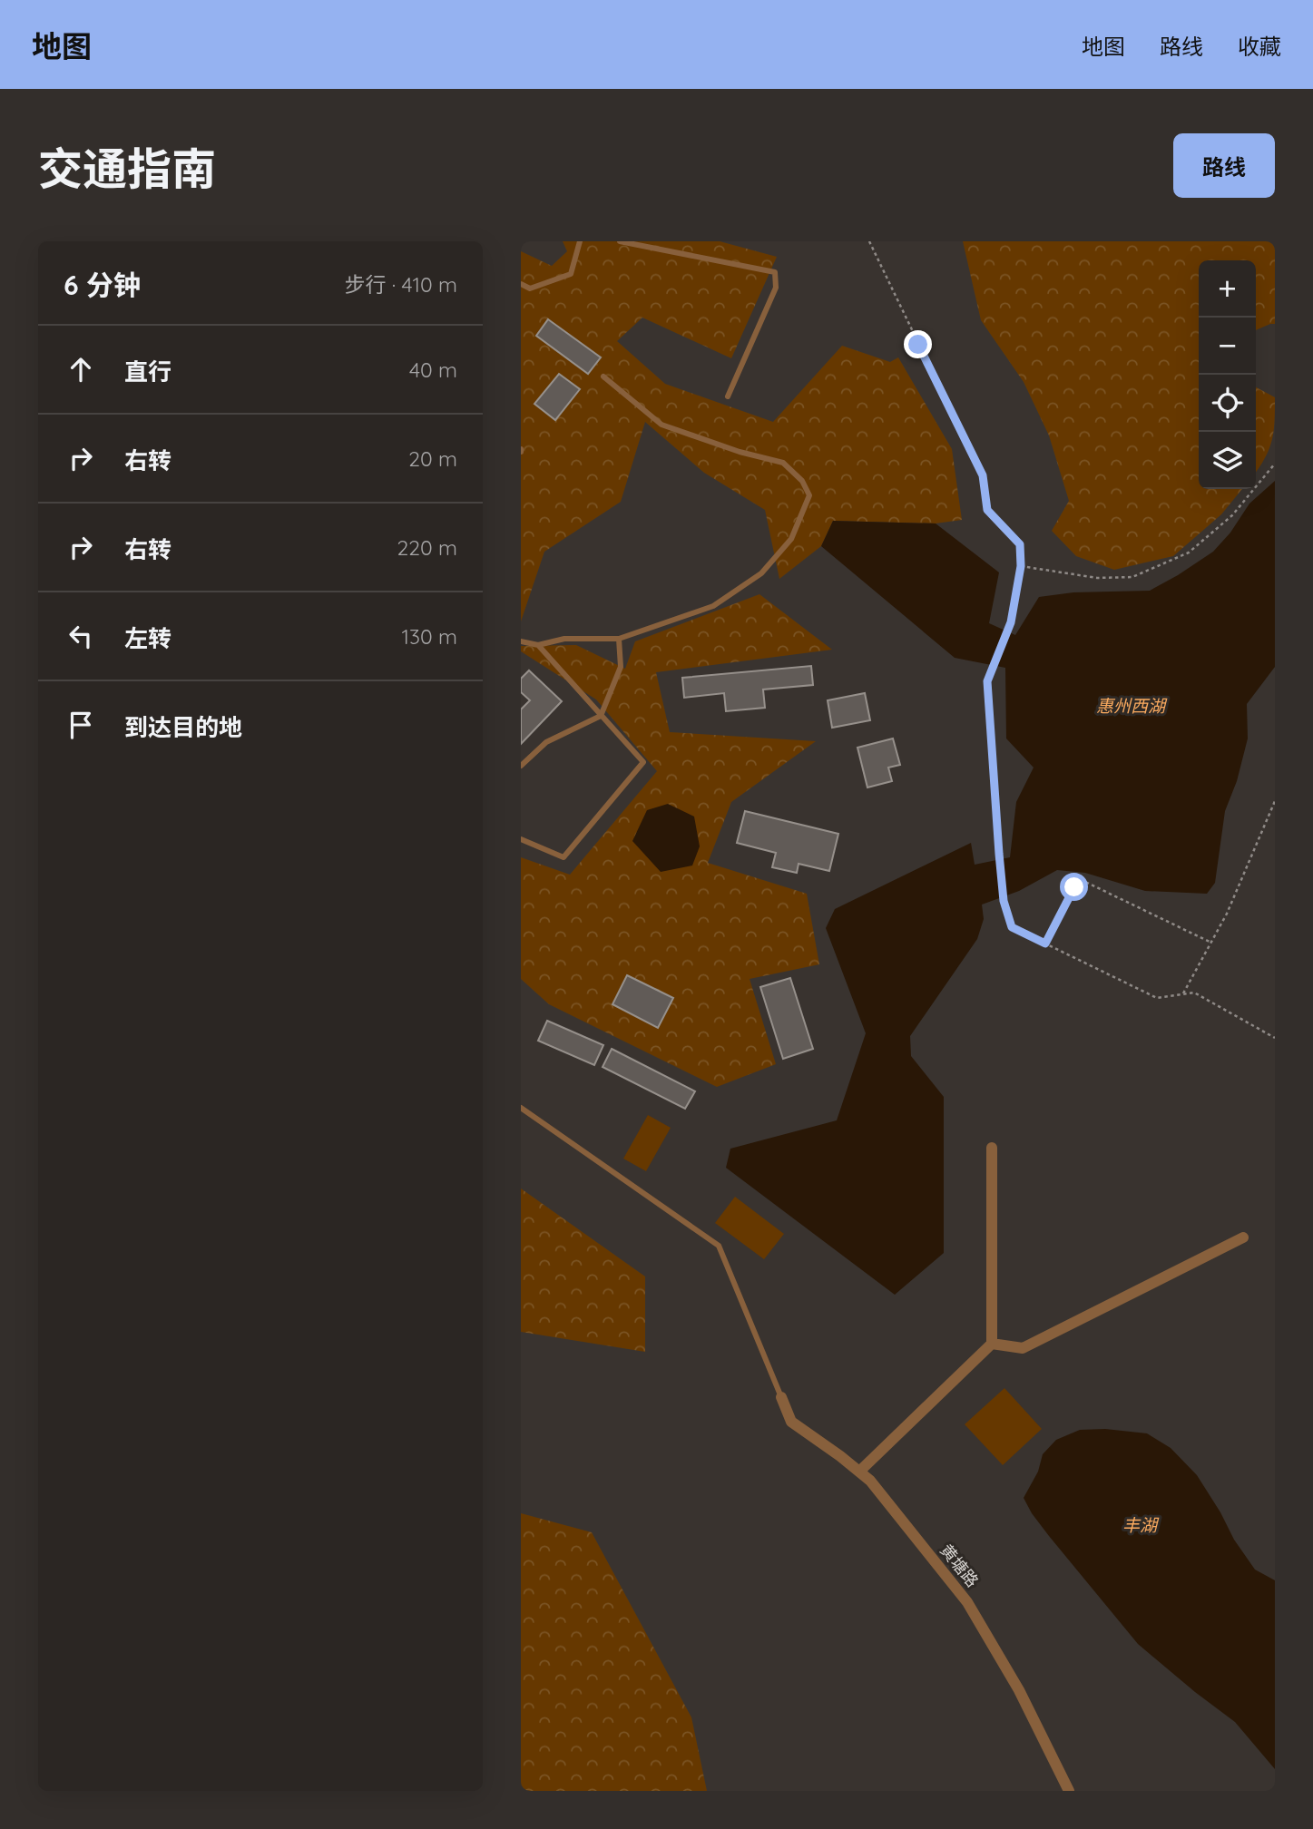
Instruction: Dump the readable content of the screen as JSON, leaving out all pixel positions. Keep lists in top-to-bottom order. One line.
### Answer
{"streets":{"street":["黄塘路"]},"water":["惠州西湖","丰湖"],"page":{"header":"地图","nav":["地图","路线","收藏"],"title":"交通指南","buttons":"路线","heading":["6 分钟","步行 · 410 m"],"map_buttons":["+","−"],"list":[["直行","40 m"],["右转","20 m"],["右转","220 m"],["左转","130 m"],"到达目的地"]}}
